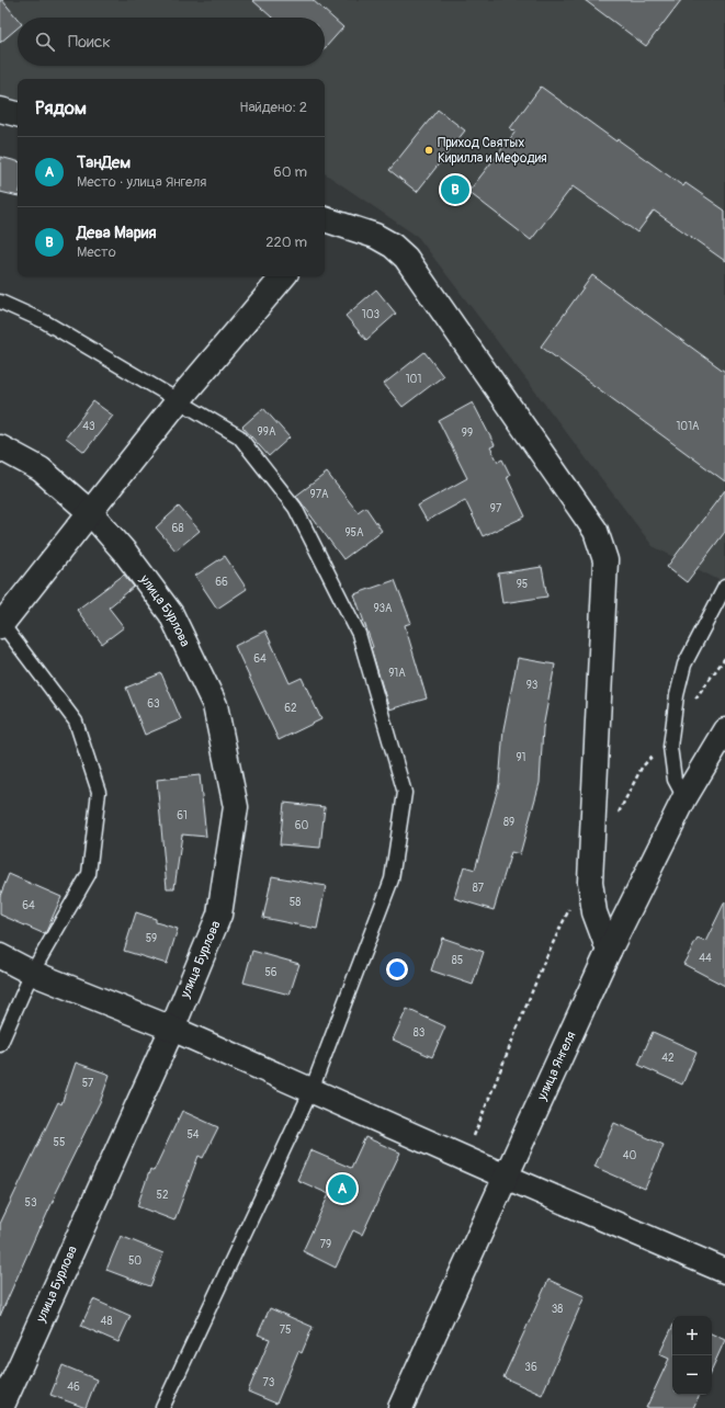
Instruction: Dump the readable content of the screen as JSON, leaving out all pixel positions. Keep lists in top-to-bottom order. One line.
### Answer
{"streets":{"street":["улица Бурлова","улица Янгеля"]},"places":["Приход Святых Кирилла и Мефодия"],"house_numbers":["103","101","43","101А","99А","99","97А","97","68","95А","66","95","93А","64","91А","93","63","62","91","61","89","60","87","58","64","59","44","85","56","83","42","57","54","55","40","52","53","79","50","38","48","75","36","73","46"],"page":{"search":"Поиск","heading":["Рядом","Найдено: 2"],"list":[{"mark":"A","name":"ТанДем","note":"Место · улица Янгеля","value":"60 m"},{"mark":"B","name":"Дева Мария","note":"Место","value":"220 m"}],"pins":["B","A"],"map_buttons":["+","−"]}}
